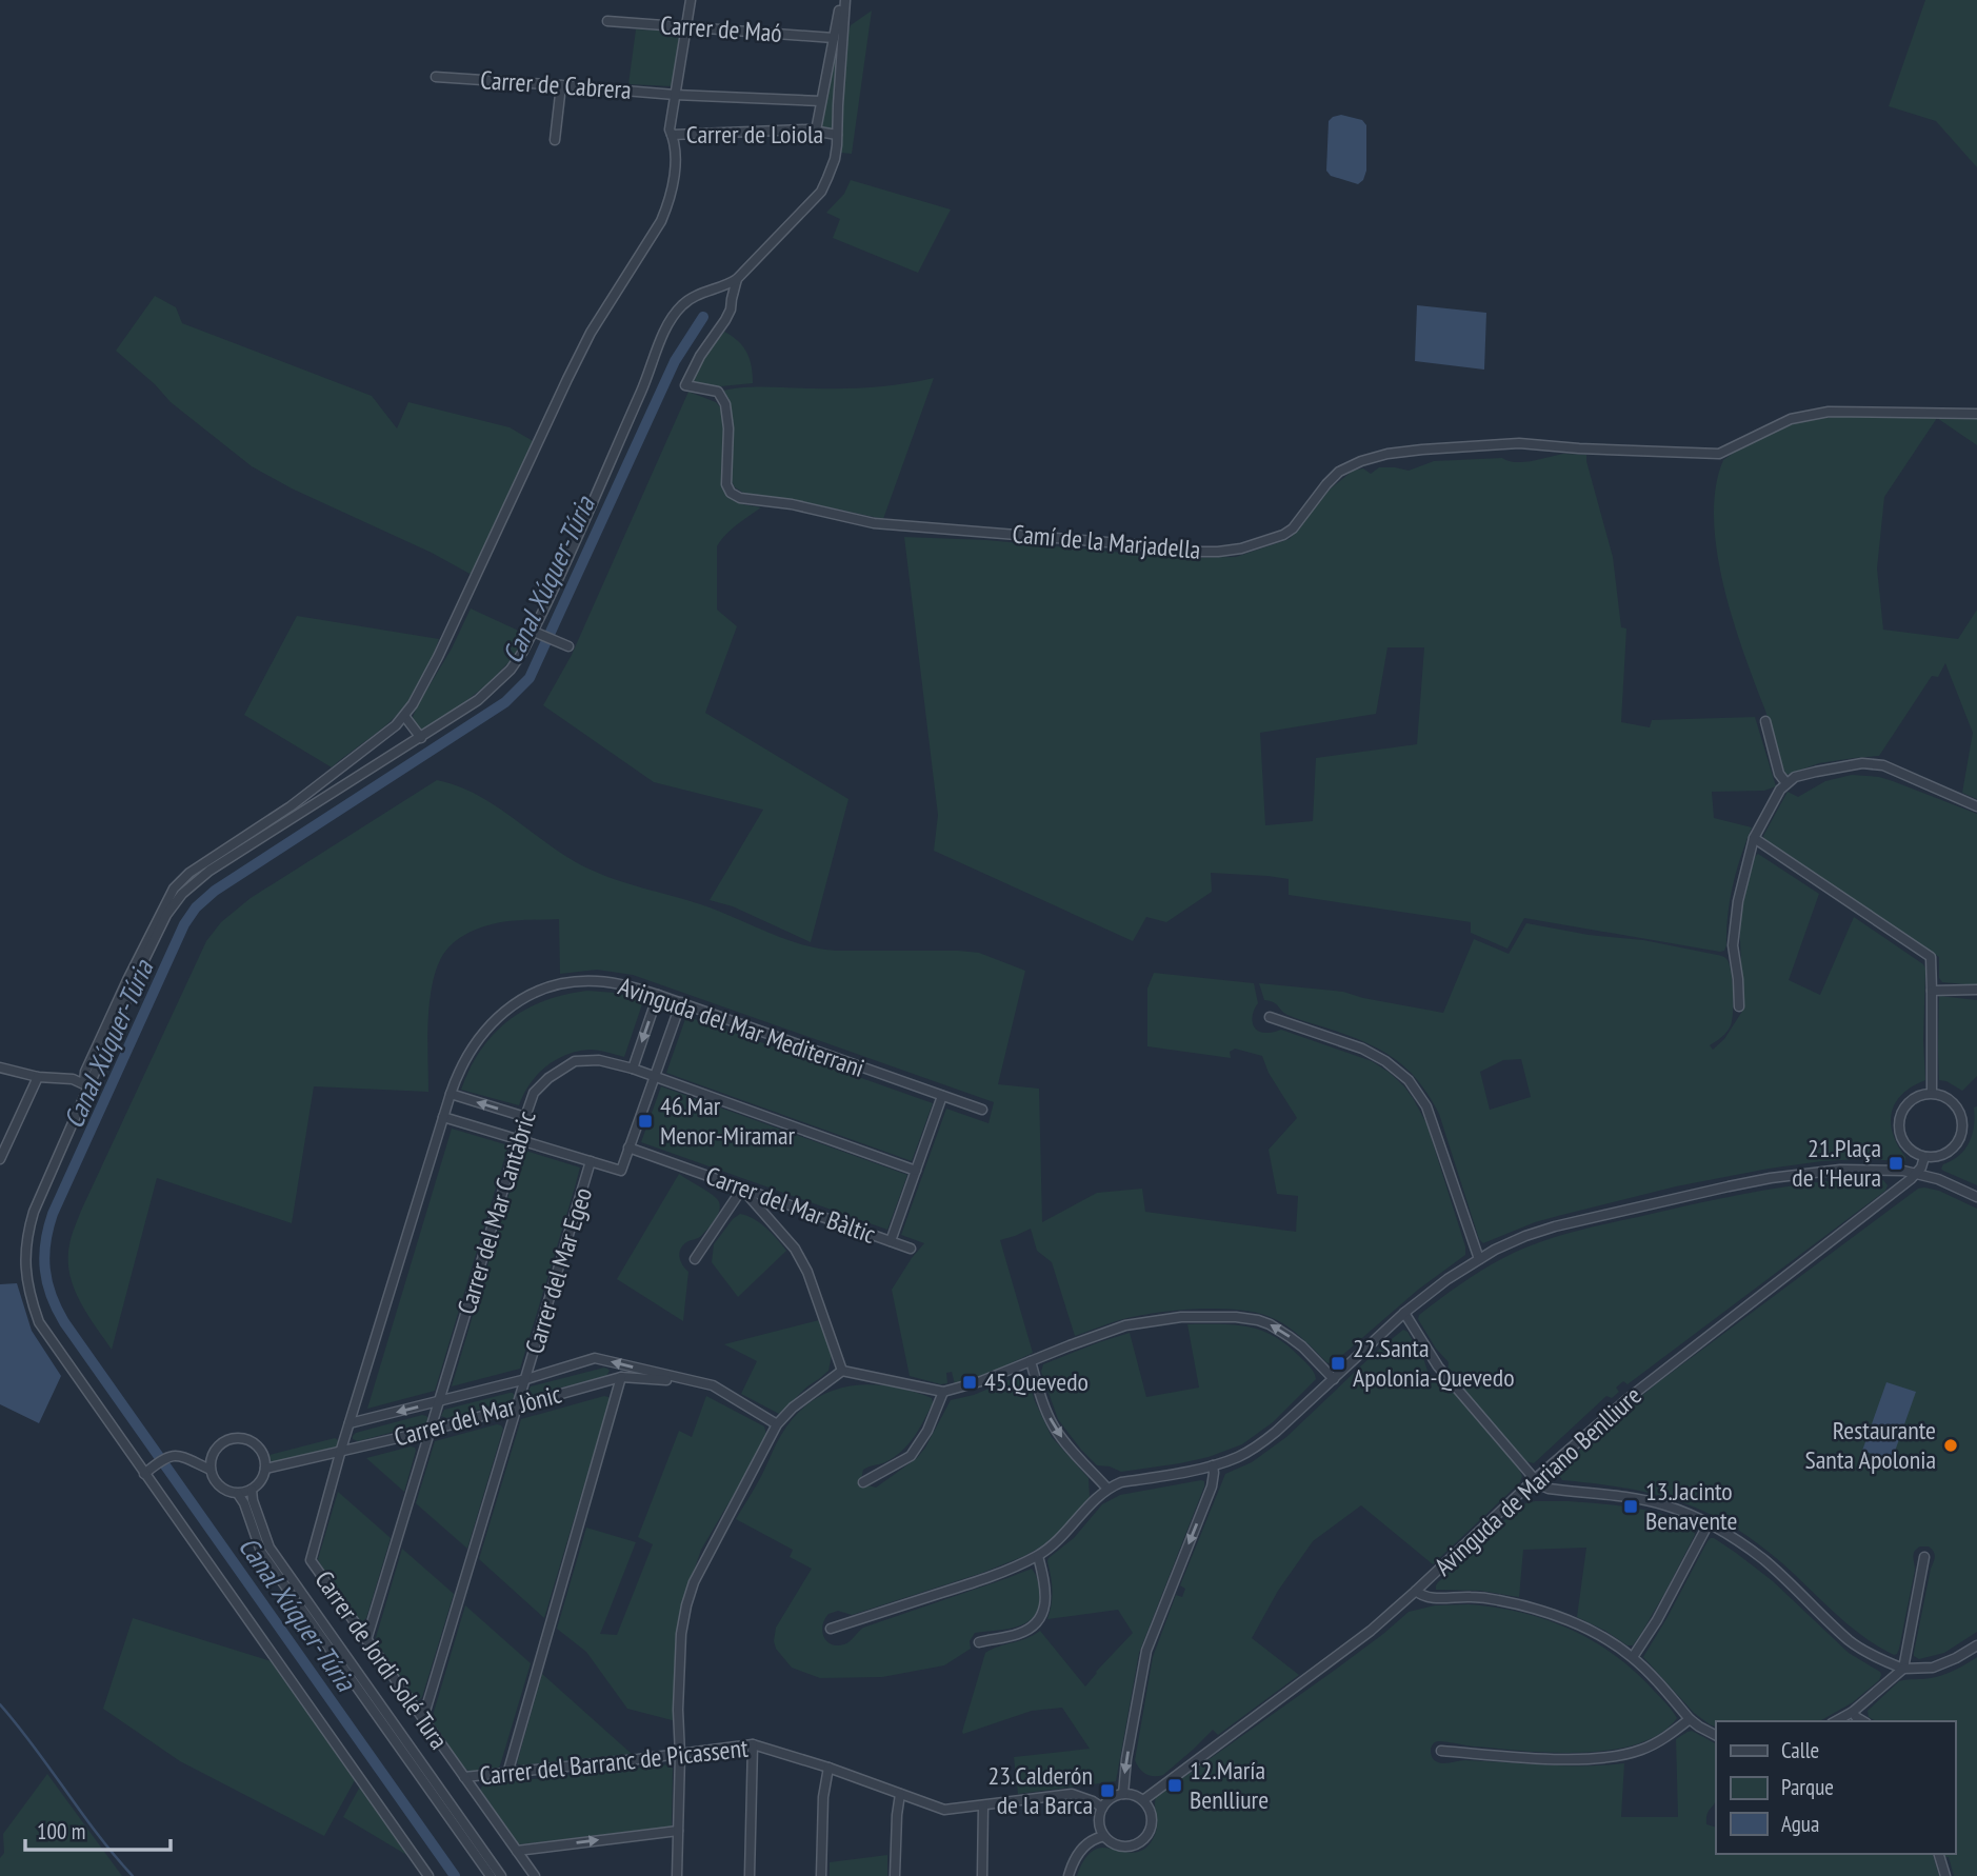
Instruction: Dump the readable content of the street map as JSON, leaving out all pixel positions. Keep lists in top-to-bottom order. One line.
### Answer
{"streets":{"street":["Carrer de Maó","Carrer de Cabrera","Carrer de Loiola","Camí de la Marjadella","Avinguda del Mar Mediterrani","Carrer del Mar Bàltic","Carrer del Mar Cantàbric","Carrer del Mar Egeo","Carrer del Mar Jònic","Avinguda de Mariano Benlliure","Carrer de Jordi Solé Tura","Carrer del Barranc de Picassent"]},"crossings":[["Avinguda del Mar Mediterrani","Carrer del Mar Jònic"],["Avinguda del Mar Mediterrani","Carrer de Jordi Solé Tura"],["Carrer del Mar Cantàbric","Carrer del Mar Jònic"],["Carrer del Mar Cantàbric","Carrer de Jordi Solé Tura"],["Carrer del Mar Egeo","Carrer del Mar Jònic"],["Carrer del Mar Egeo","Carrer de Jordi Solé Tura"],["Carrer del Mar Jònic","Carrer de Jordi Solé Tura"],["Avinguda de Mariano Benlliure","Carrer del Barranc de Picassent"],["Carrer de Jordi Solé Tura","Carrer del Barranc de Picassent"]],"water":["Canal Xúquer-Túria"],"places":{"transit":["46.Mar Menor-Miramar","21.Plaça de l'Heura","22.Santa Apolonia-Quevedo","45.Quevedo","13.Jacinto Benavente","12.María Benlliure","23.Calderón de la Barca"],"other":["Restaurante Santa Apolonia"]},"legend":["Calle","Parque","Agua"],"scale_bar":"100 m"}
